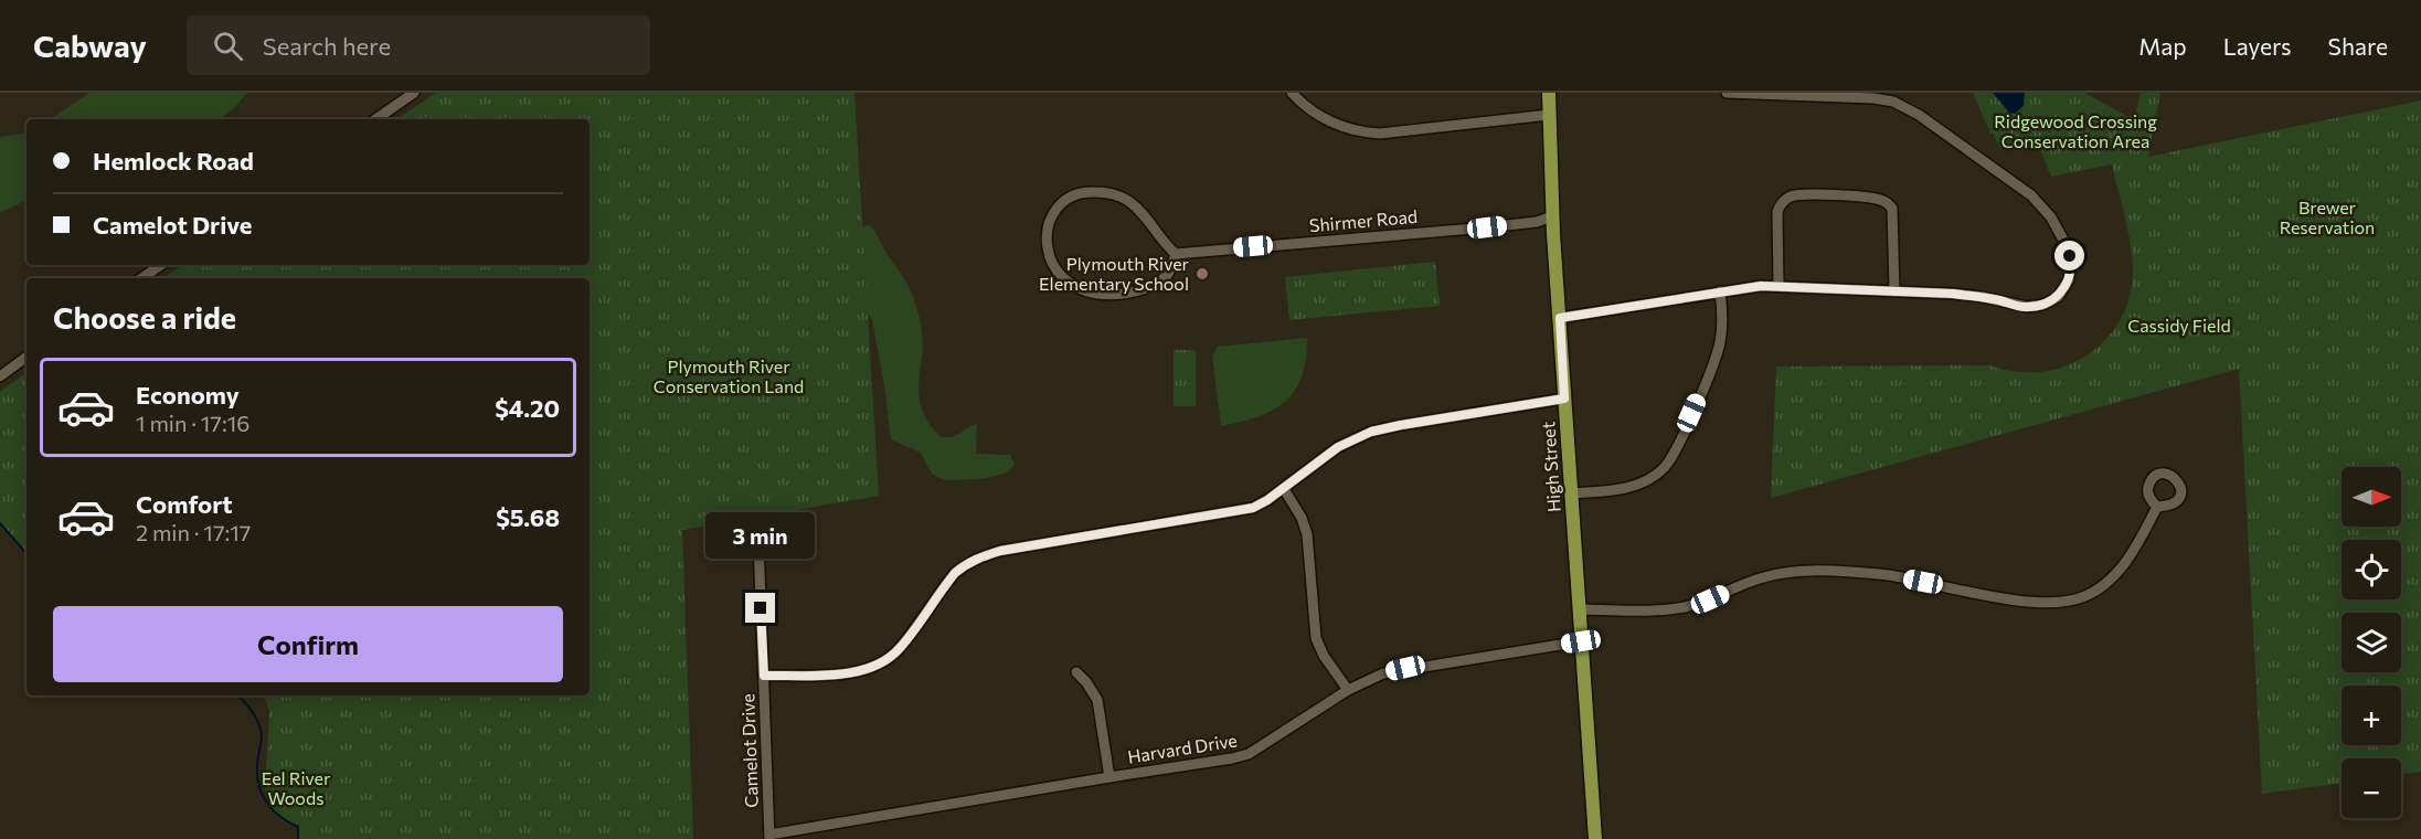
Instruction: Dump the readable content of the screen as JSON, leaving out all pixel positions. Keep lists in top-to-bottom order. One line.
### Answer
{"streets":{"main road":["High Street"],"street":["Shirmer Road","Harvard Drive","Camelot Drive"]},"crossings":[["Shirmer Road","High Street"],["High Street","Harvard Drive"],["Harvard Drive","Camelot Drive"]],"parks":["Ridgewood Crossing Conservation Area","Brewer Reservation","Cassidy Field","Plymouth River Conservation Land","Eel River Woods"],"places":["Plymouth River Elementary School"],"north":"right","page":{"header":"Cabway","search":"Search here","nav":["Map","Layers","Share"],"banner":["Hemlock Road","Camelot Drive"],"heading":"Choose a ride","list":[{"name":"Economy","note":"1 min · 17:16","value":"$4.20"},{"name":"Comfort","note":"2 min · 17:17","value":"$5.68"}],"map_buttons":["+","−"],"bubble":"3 min","buttons":"Confirm"}}
